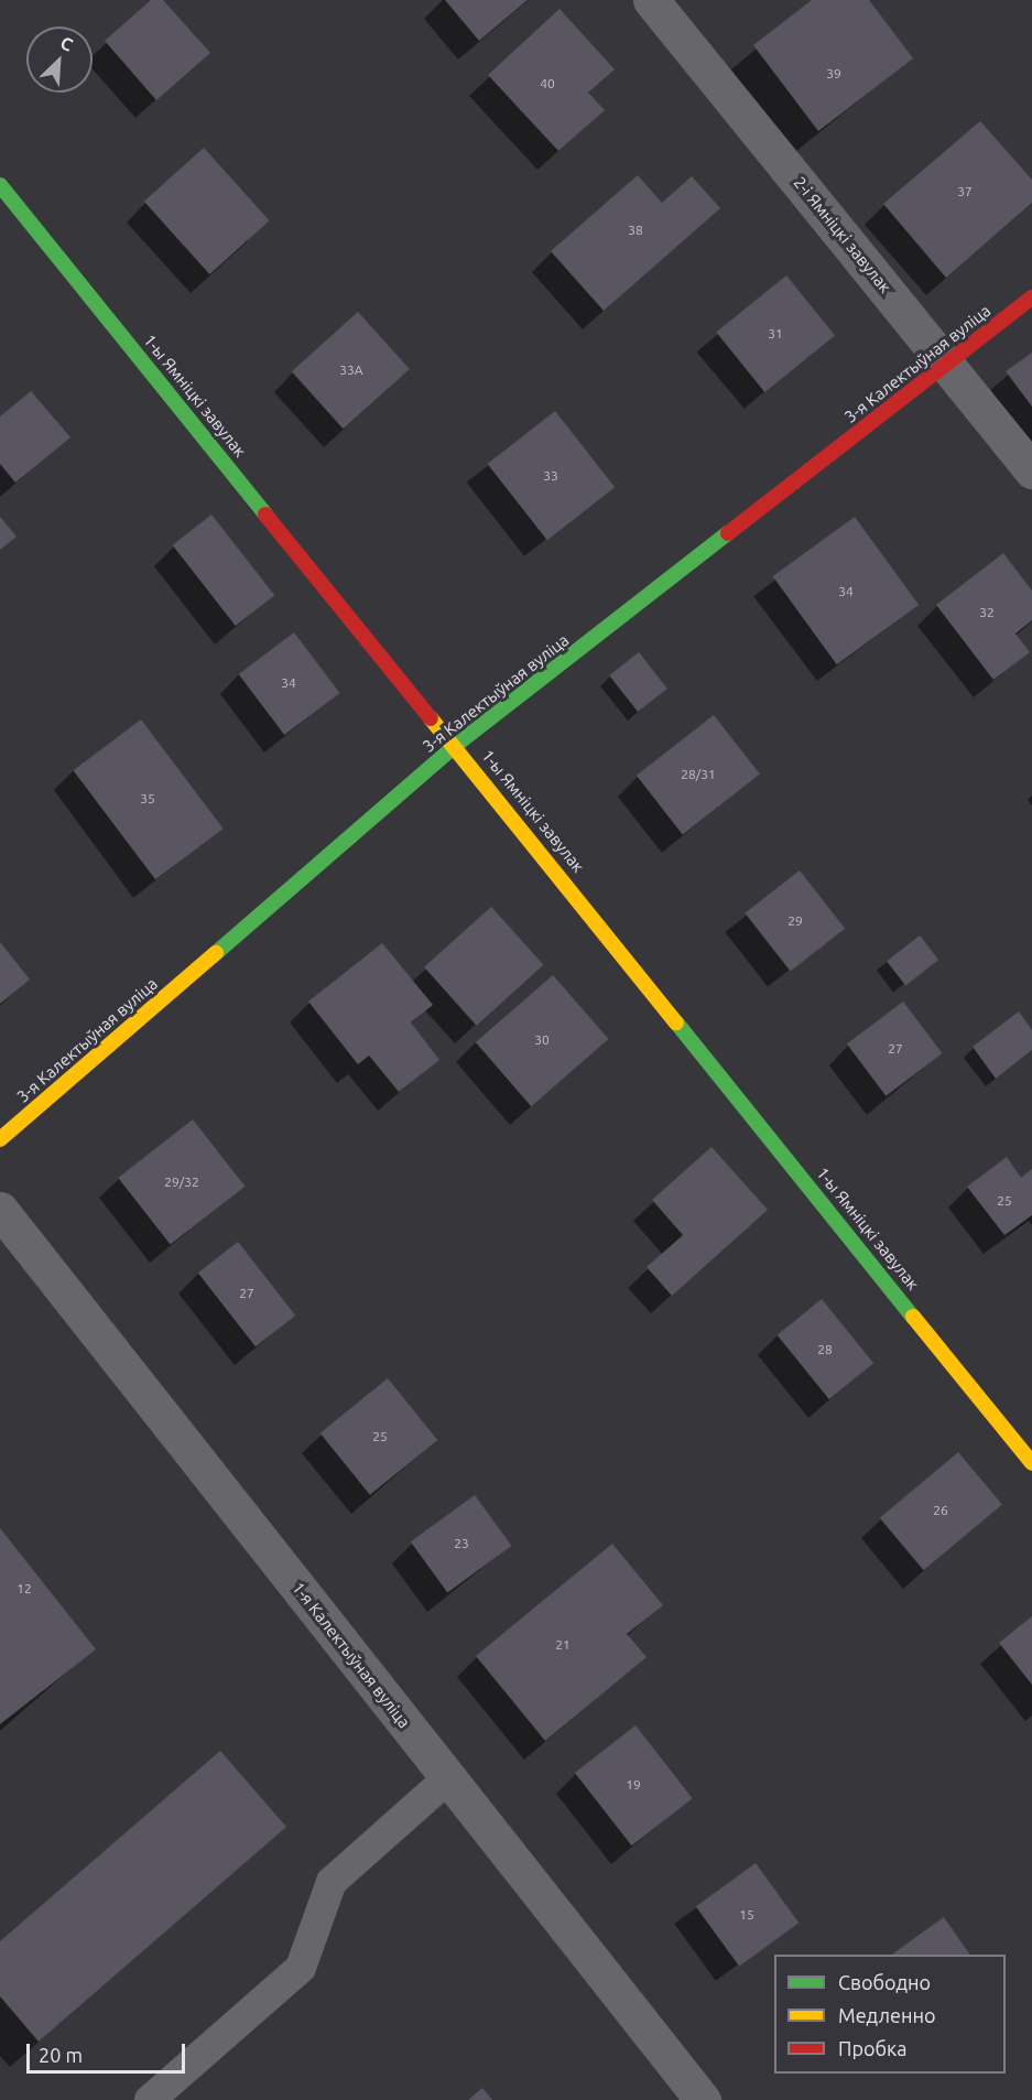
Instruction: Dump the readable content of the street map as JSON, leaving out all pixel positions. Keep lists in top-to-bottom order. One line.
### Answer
{"streets":{"street":["2-і Ямніцкі завулак","3-я Калектыўная вуліца","1-ы Ямніцкі завулак","1-я Калектыўная вуліца"]},"crossings":[["2-і Ямніцкі завулак","3-я Калектыўная вуліца"],["3-я Калектыўная вуліца","1-ы Ямніцкі завулак"]],"house_numbers":["39","40","37","38","31","33А","33","34","32","34","28/31","35","29","30","27","29/32","25","27","28","25","26","23","12","21","19","15"],"legend":["Свободно","Медленно","Пробка"],"scale_bar":"20 m","north":"top right"}
